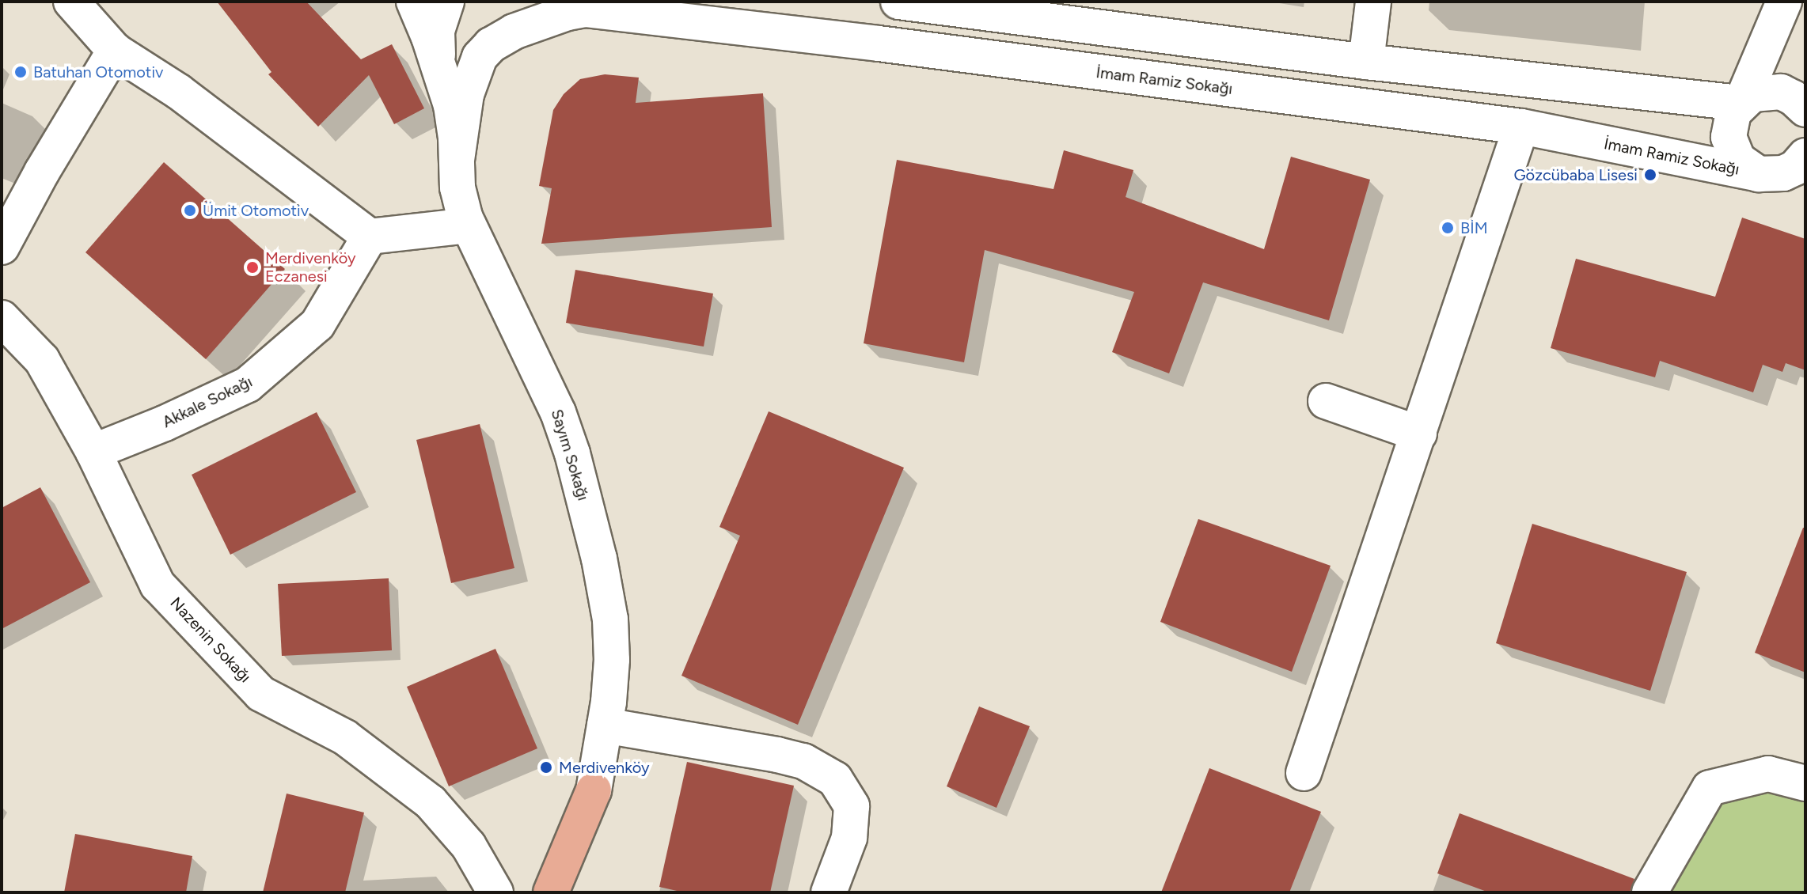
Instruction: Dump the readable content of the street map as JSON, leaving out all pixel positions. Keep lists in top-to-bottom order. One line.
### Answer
{"streets":{"main road":["Sayım Sokağı"],"street":["İmam Ramiz Sokağı","Akkale Sokağı","Nazenin Sokağı"]},"crossings":[["İmam Ramiz Sokağı","Sayım Sokağı"],["Akkale Sokağı","Nazenin Sokağı"]],"places":["Batuhan Otomotiv","Gözcübaba Lisesi","Ümit Otomotiv","BİM","Merdivenköy Eczanesi","Merdivenköy"]}
